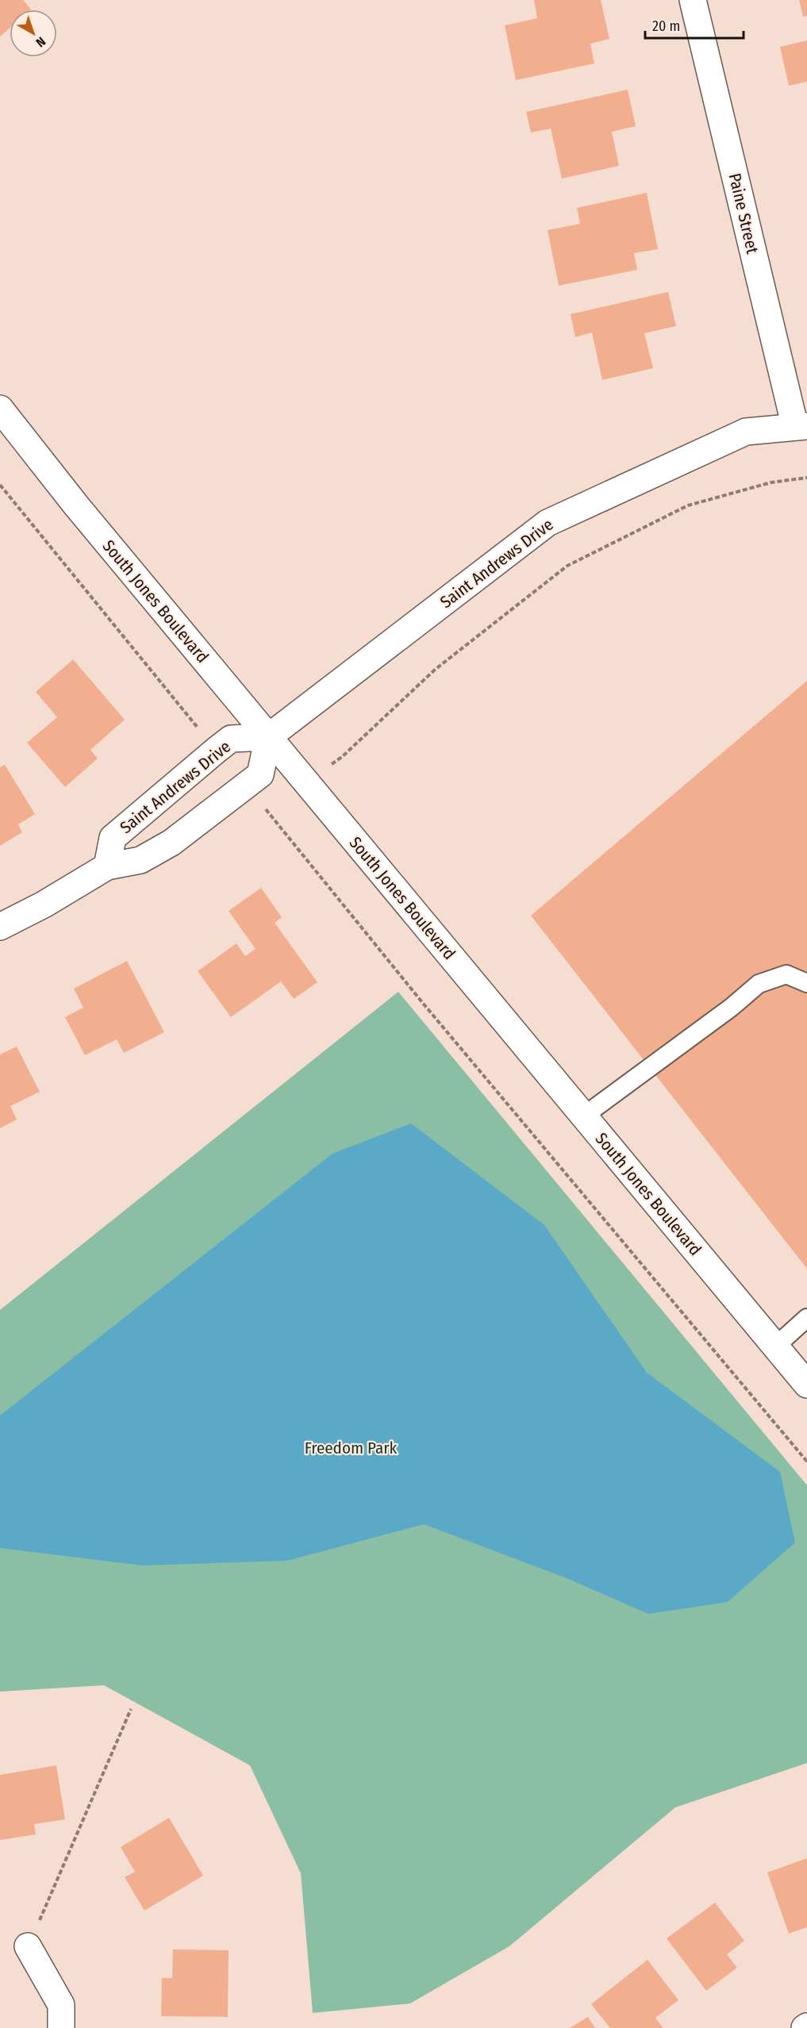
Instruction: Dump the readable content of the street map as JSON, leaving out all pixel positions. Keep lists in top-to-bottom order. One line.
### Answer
{"streets":{"street":["Paine Street","Saint Andrews Drive","South Jones Boulevard"]},"crossings":[["Paine Street","Saint Andrews Drive"],["Saint Andrews Drive","South Jones Boulevard"]],"parks":["Freedom Park"],"scale_bar":"20 m","north":"bottom right"}
